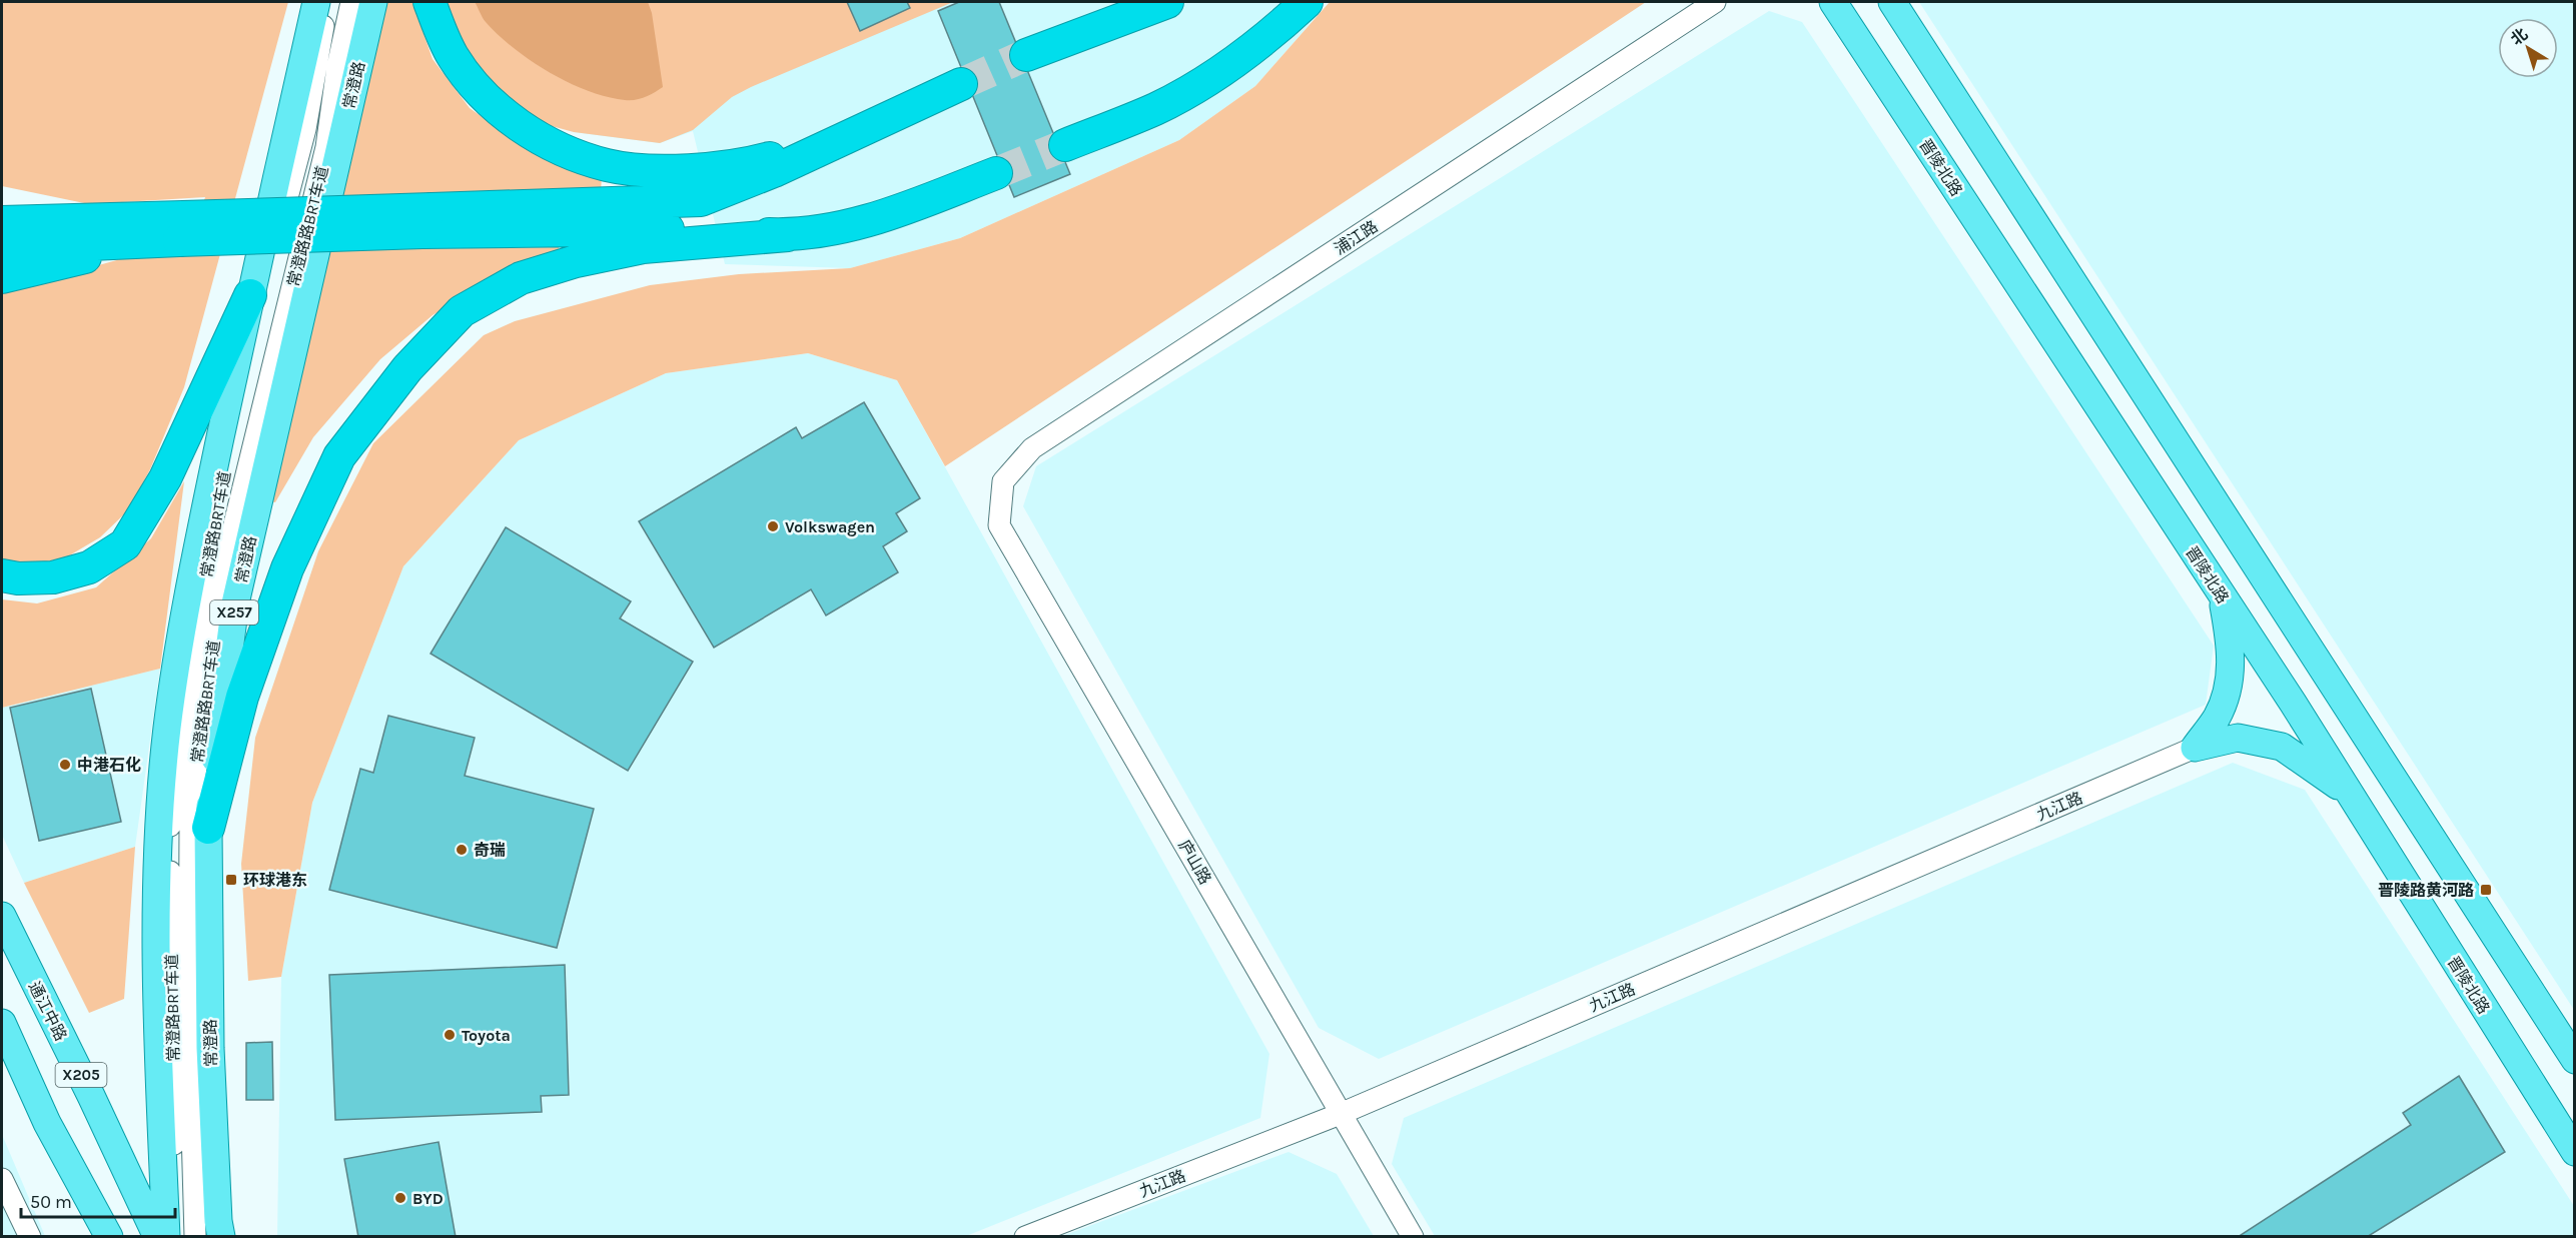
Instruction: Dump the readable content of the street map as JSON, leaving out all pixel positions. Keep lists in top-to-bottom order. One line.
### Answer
{"streets":{"main road":["常澄路","晋陵北路","X257","通江中路","X205"],"street":["常澄路路BRT车道","浦江路","常澄路BRT车道","九江路","庐山路"]},"crossings":[["浦江路","庐山路"],["九江路","庐山路"]],"places":{"other":["Volkswagen","中港石化","奇瑞","Toyota","BYD"],"transit":["环球港东","晋陵路黄河路"]},"scale_bar":"50 m","north":"top left"}
